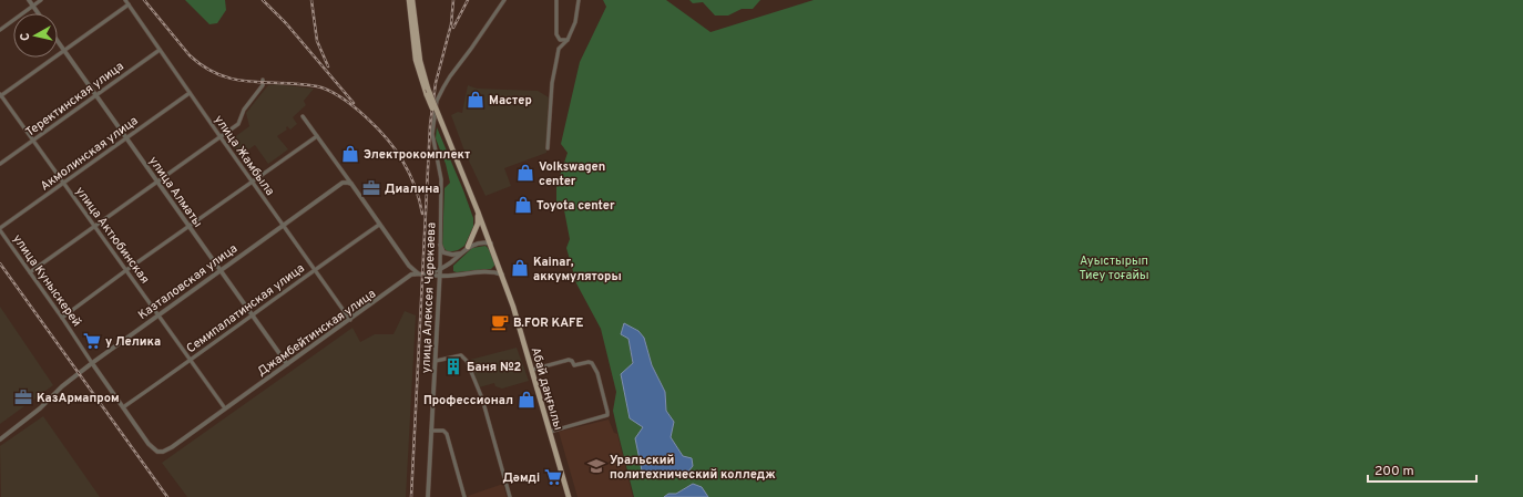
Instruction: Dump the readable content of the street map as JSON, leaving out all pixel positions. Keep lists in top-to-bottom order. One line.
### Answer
{"streets":{"main road":["Абай даңғылы"],"street":["Теректинская улица","Акмолинская улица","улица Жамбыла","улица Алматы","улица Актюбинская","улица Куныскерей","Казталовская улица","улица Алексея Черекаева","Семипалатинская улица","Джамбейтинская улица"]},"crossings":[["Теректинская улица","улица Жамбыла"],["Теректинская улица","улица Алматы"],["Теректинская улица","улица Актюбинская"],["Акмолинская улица","улица Жамбыла"],["Акмолинская улица","улица Алматы"],["Акмолинская улица","улица Актюбинская"],["Акмолинская улица","улица Куныскерей"],["улица Жамбыла","Казталовская улица"],["улица Жамбыла","Семипалатинская улица"],["улица Жамбыла","Джамбейтинская улица"],["улица Алматы","Казталовская улица"],["улица Алматы","Семипалатинская улица"],["улица Алматы","Джамбейтинская улица"],["улица Актюбинская","Казталовская улица"],["улица Актюбинская","Семипалатинская улица"],["улица Актюбинская","Джамбейтинская улица"],["улица Куныскерей","Казталовская улица"],["улица Куныскерей","Семипалатинская улица"],["улица Куныскерей","Джамбейтинская улица"],["улица Алексея Черекаева","Джамбейтинская улица"],["Джамбейтинская улица","Абай даңғылы"]],"parks":["Ауыстырып Тиеу тоғайы"],"places":{"shop":["Мастер","Электрокомплект","Volkswagen center","Toyota center","Kainar, аккумуляторы","Профессионал"],"office":["Диалина","КазАрмапром"],"cafe":["B.FOR KAFE"],"supermarket":["у Лелика","Дəмді"],"building":["Баня №2"],"school or university":["Уральский политехнический колледж"]},"scale_bar":"200 m","north":"left"}
